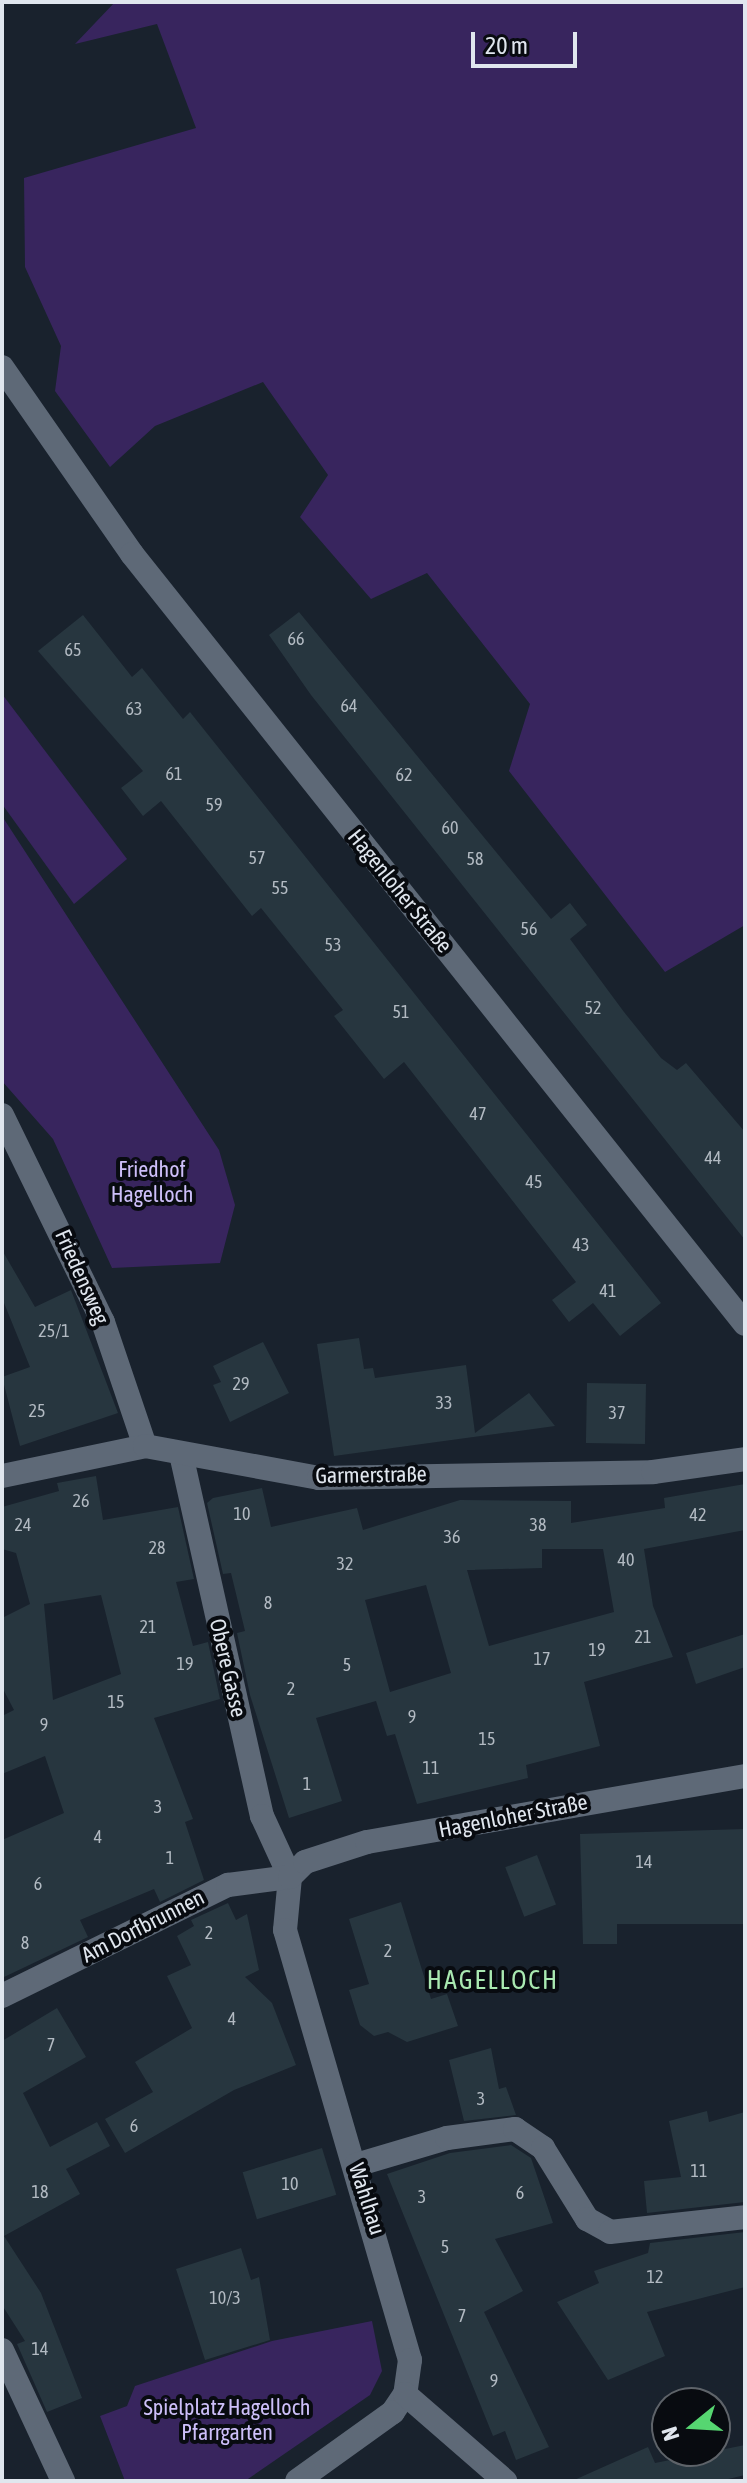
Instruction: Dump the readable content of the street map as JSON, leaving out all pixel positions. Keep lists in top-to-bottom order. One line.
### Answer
{"streets":{"street":["Hagenloher Straße","Friedensweg","Garmerstraße","Obere Gasse","Am Dorfbrunnen","Wahlhau"]},"crossings":[["Hagenloher Straße","Obere Gasse"],["Hagenloher Straße","Am Dorfbrunnen"],["Hagenloher Straße","Wahlhau"],["Friedensweg","Garmerstraße"],["Garmerstraße","Obere Gasse"],["Obere Gasse","Am Dorfbrunnen"],["Obere Gasse","Wahlhau"],["Am Dorfbrunnen","Wahlhau"]],"districts":["HAGELLOCH"],"parks":["Friedhof Hagelloch","Spielplatz Hagelloch Pfarrgarten"],"house_numbers":["66","65","64","63","61","62","59","60","57","58","55","56","53","52","51","47","44","45","43","41","25/1","29","33","25","37","26","10","42","24","38","36","28","40","32","8","21","21","19","17","19","5","2","15","9","9","15","11","1","3","4","1","14","6","2","8","2","4","7","3","6","11","10","18","6","3","5","12","10/3","7","14","9"],"scale_bar":"20 m","north":"left"}
